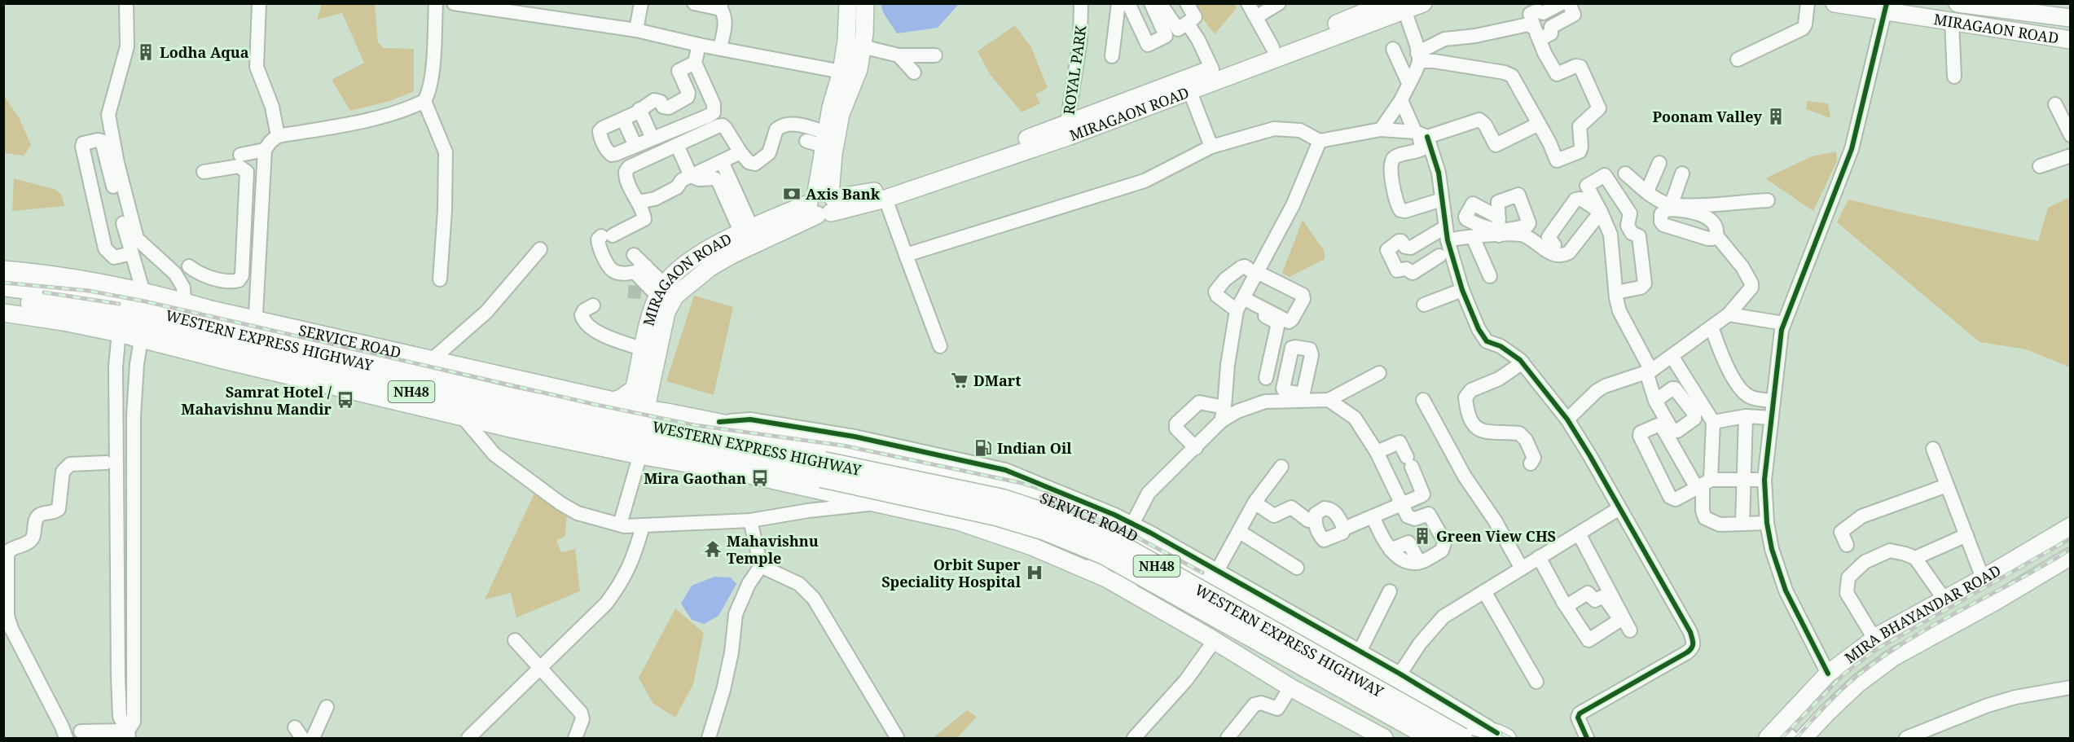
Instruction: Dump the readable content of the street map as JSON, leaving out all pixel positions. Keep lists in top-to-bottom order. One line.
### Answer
{"streets":{"highway":["WESTERN EXPRESS HIGHWAY","NH48"],"main road":["MIRAGAON ROAD","SERVICE ROAD","MIRA BHAYANDAR ROAD"],"street":["ROYAL PARK"]},"crossings":[["MIRAGAON ROAD","ROYAL PARK"],["MIRAGAON ROAD","WESTERN EXPRESS HIGHWAY"],["MIRAGAON ROAD","SERVICE ROAD"],["WESTERN EXPRESS HIGHWAY","SERVICE ROAD"]],"places":{"building":["Lodha Aqua","Poonam Valley","Green View CHS"],"bank":["Axis Bank"],"supermarket":["DMart"],"bus stop":["Samrat Hotel / Mahavishnu Mandir","Mira Gaothan"],"fuel station":["Indian Oil"],"temple":["Mahavishnu Temple"],"hospital":["Orbit Super Speciality Hospital"]}}
